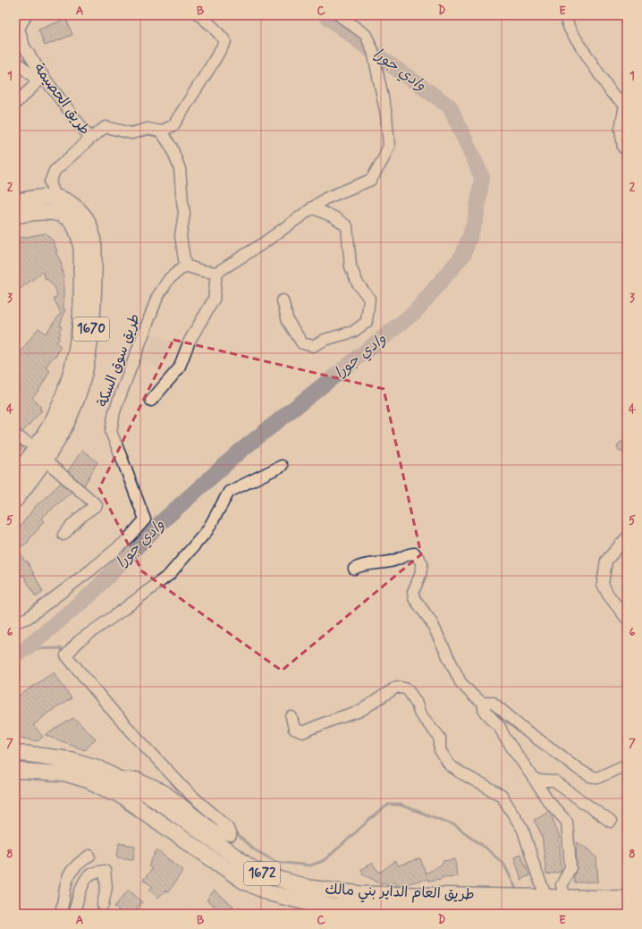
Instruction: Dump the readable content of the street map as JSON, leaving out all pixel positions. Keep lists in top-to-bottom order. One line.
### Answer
{"streets":{"highway":["طريق الحصيمة","1670","1672","طريق العام الداير بني مالك"],"street":["طريق سوق السكة"]},"crossings":[["طريق الحصيمة","1670"]],"water":["وادي جورا"],"grid":{"columns":["A","B","C","D","E"],"rows":["1","2","3","4","5","6","7","8"]}}
